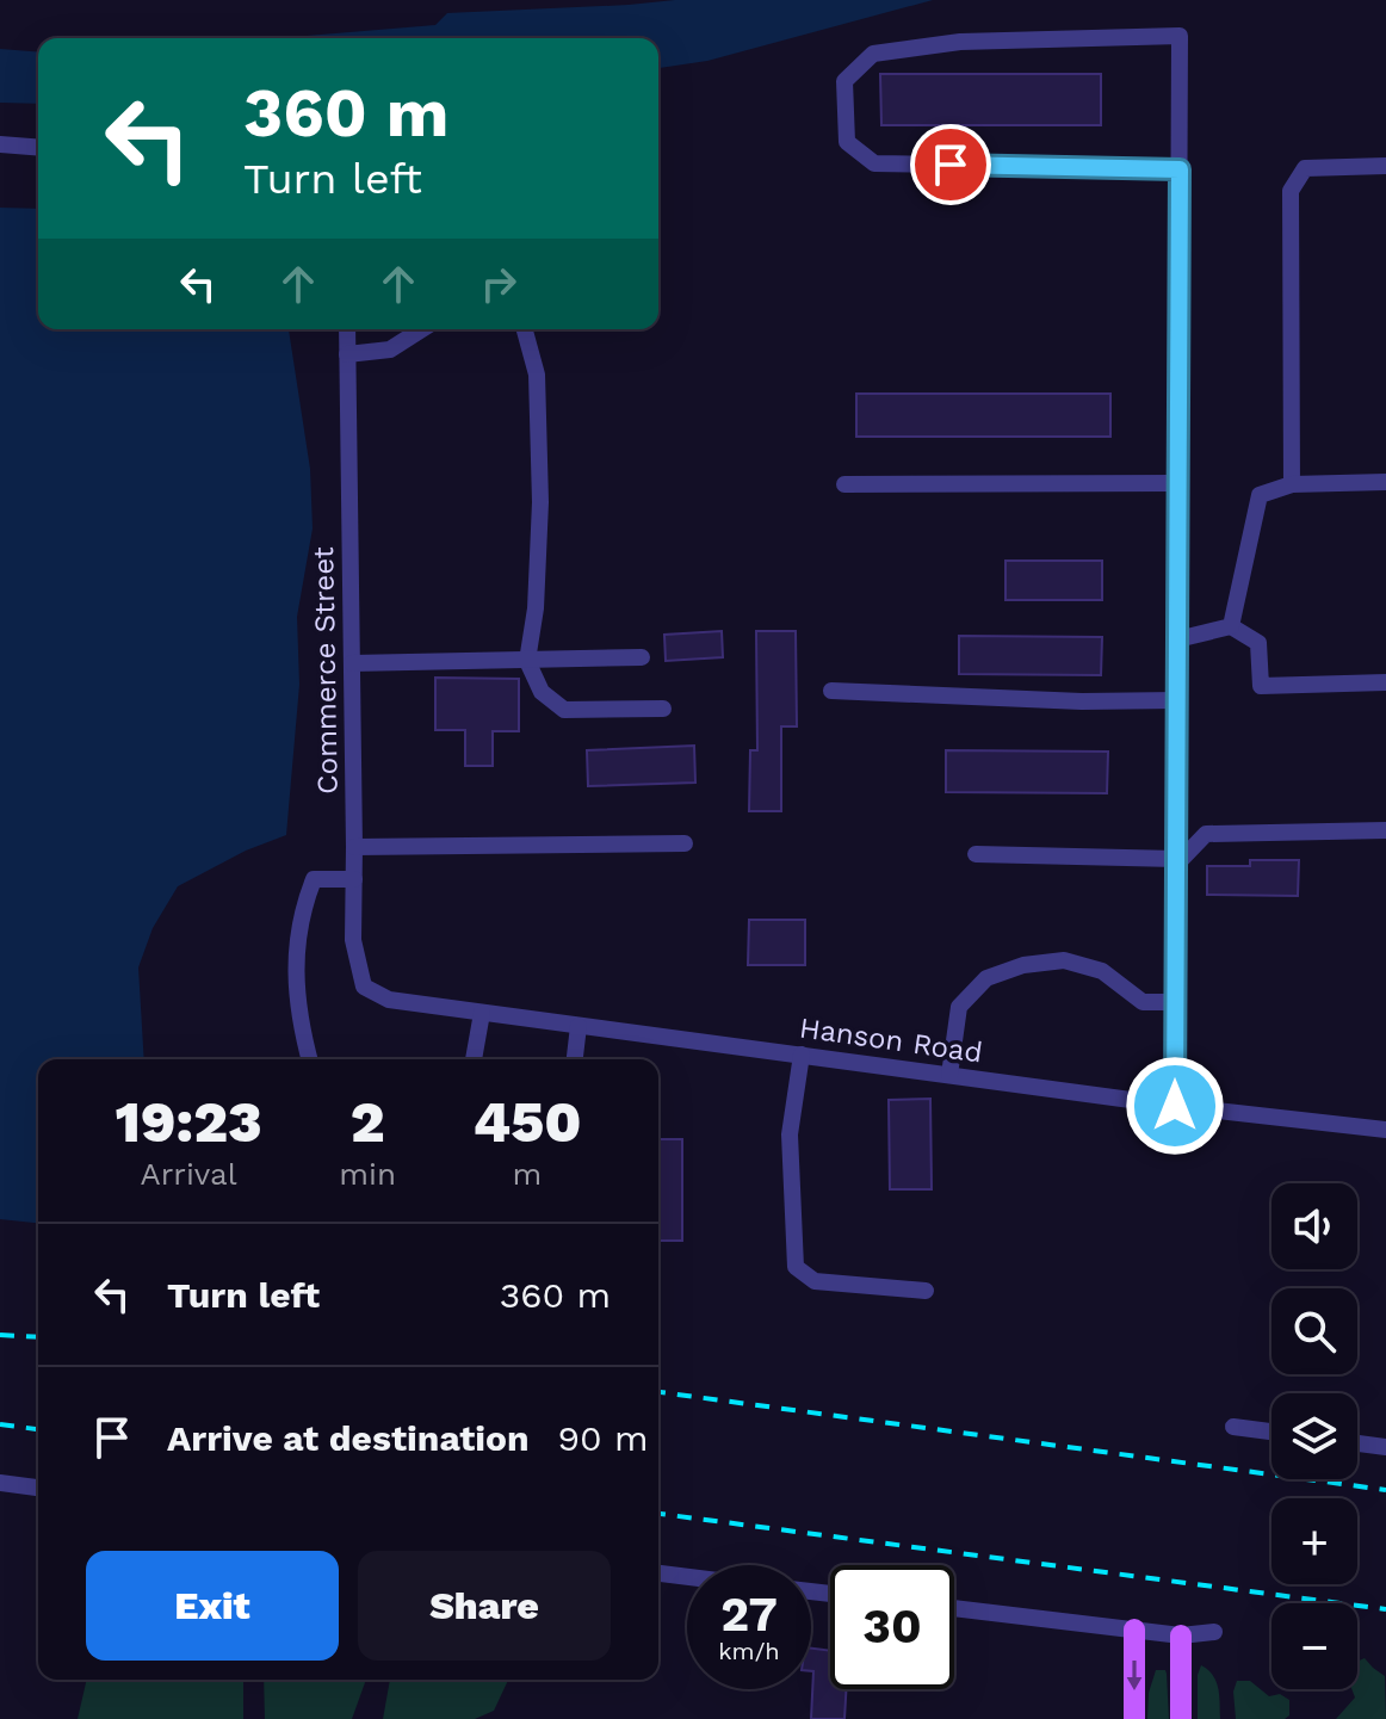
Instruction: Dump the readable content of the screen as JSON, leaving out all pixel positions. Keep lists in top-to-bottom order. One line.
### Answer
{"streets":{"street":["Commerce Street","Hanson Road"]},"crossings":[["Commerce Street","Hanson Road"]],"page":{"turn":["360 m","Turn left"],"eta":["19:23","Arrival","2","min","450","m"],"map_buttons":["+","−"],"list":[{"name":"Turn left","value":"360 m"},{"name":"Arrive at destination","value":"90 m"}],"buttons":["Exit","Share"],"speed":"27 km/h","limit":"30"}}
